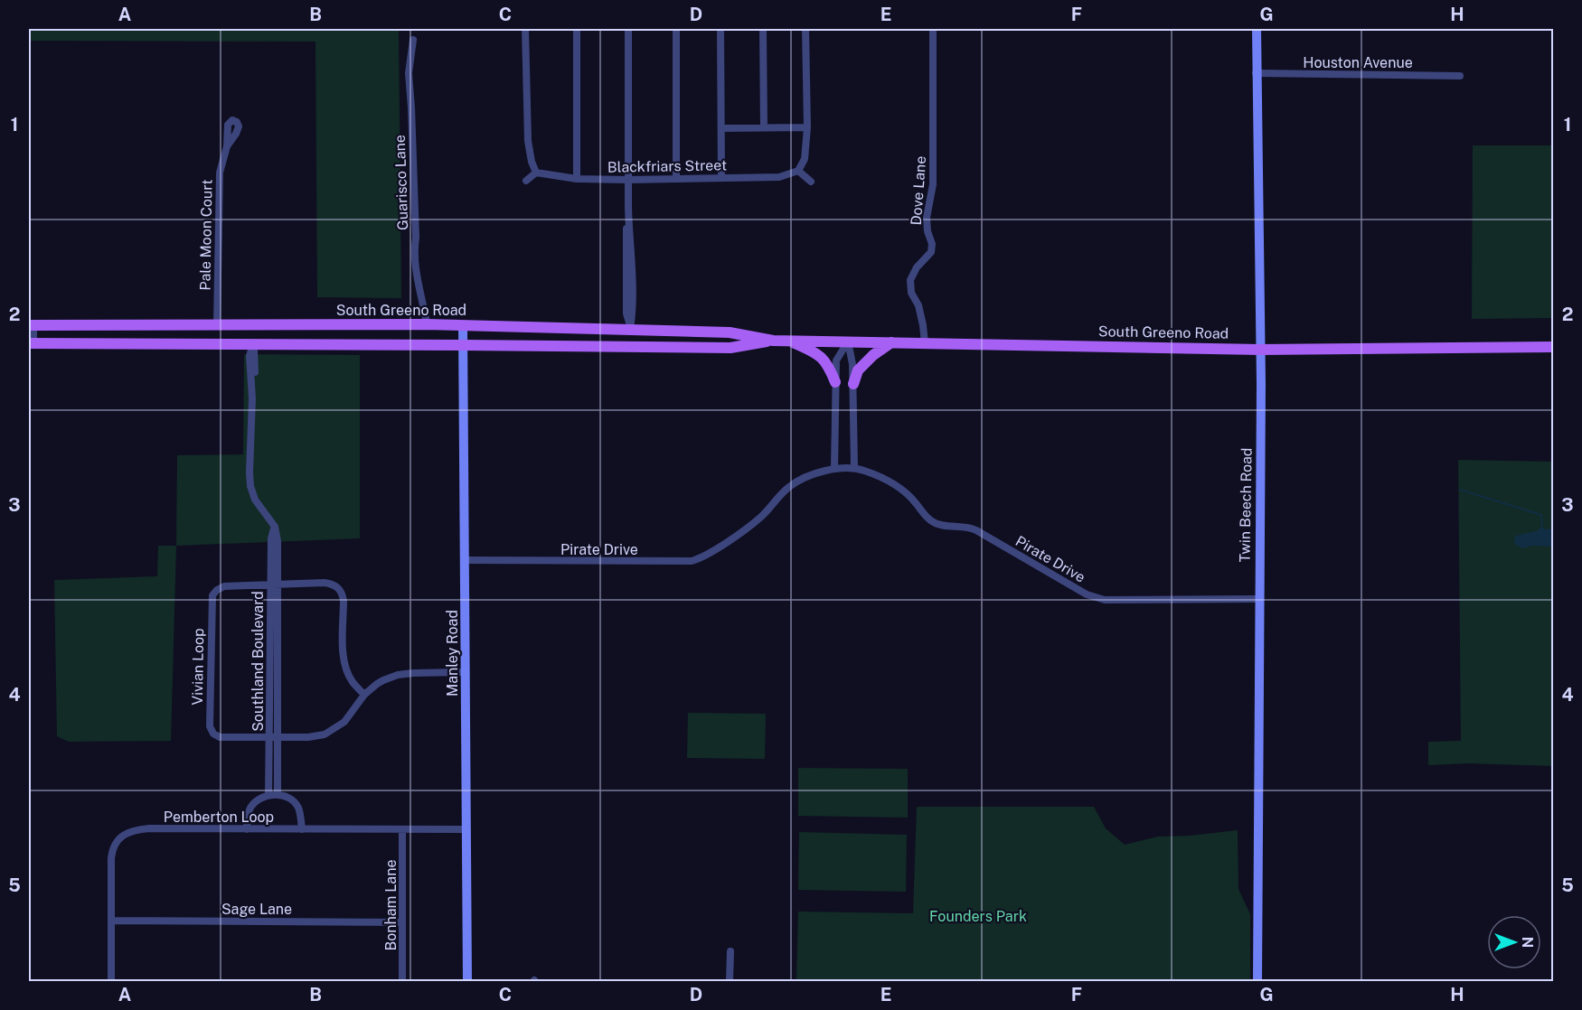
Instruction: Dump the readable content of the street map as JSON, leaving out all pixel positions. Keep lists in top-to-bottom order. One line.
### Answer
{"streets":{"main road":["South Greeno Road"],"street":["Houston Avenue","Blackfriars Street","Guarisco Lane","Dove Lane","Pale Moon Court","Twin Beech Road","Pirate Drive","Manley Road","Southland Boulevard","Vivian Loop","Pemberton Loop","Bonham Lane","Sage Lane"]},"crossings":[["Houston Avenue","Twin Beech Road"],["Guarisco Lane","South Greeno Road"],["Dove Lane","South Greeno Road"],["Pale Moon Court","South Greeno Road"],["South Greeno Road","Twin Beech Road"],["South Greeno Road","Manley Road"],["South Greeno Road","Southland Boulevard"],["Twin Beech Road","Pirate Drive"],["Pirate Drive","Manley Road"],["Manley Road","Pemberton Loop"],["Southland Boulevard","Vivian Loop"],["Pemberton Loop","Bonham Lane"],["Pemberton Loop","Sage Lane"],["Bonham Lane","Sage Lane"]],"parks":["Founders Park"],"north":"right","grid":{"columns":["A","B","C","D","E","F","G","H"],"rows":["1","2","3","4","5"]}}
